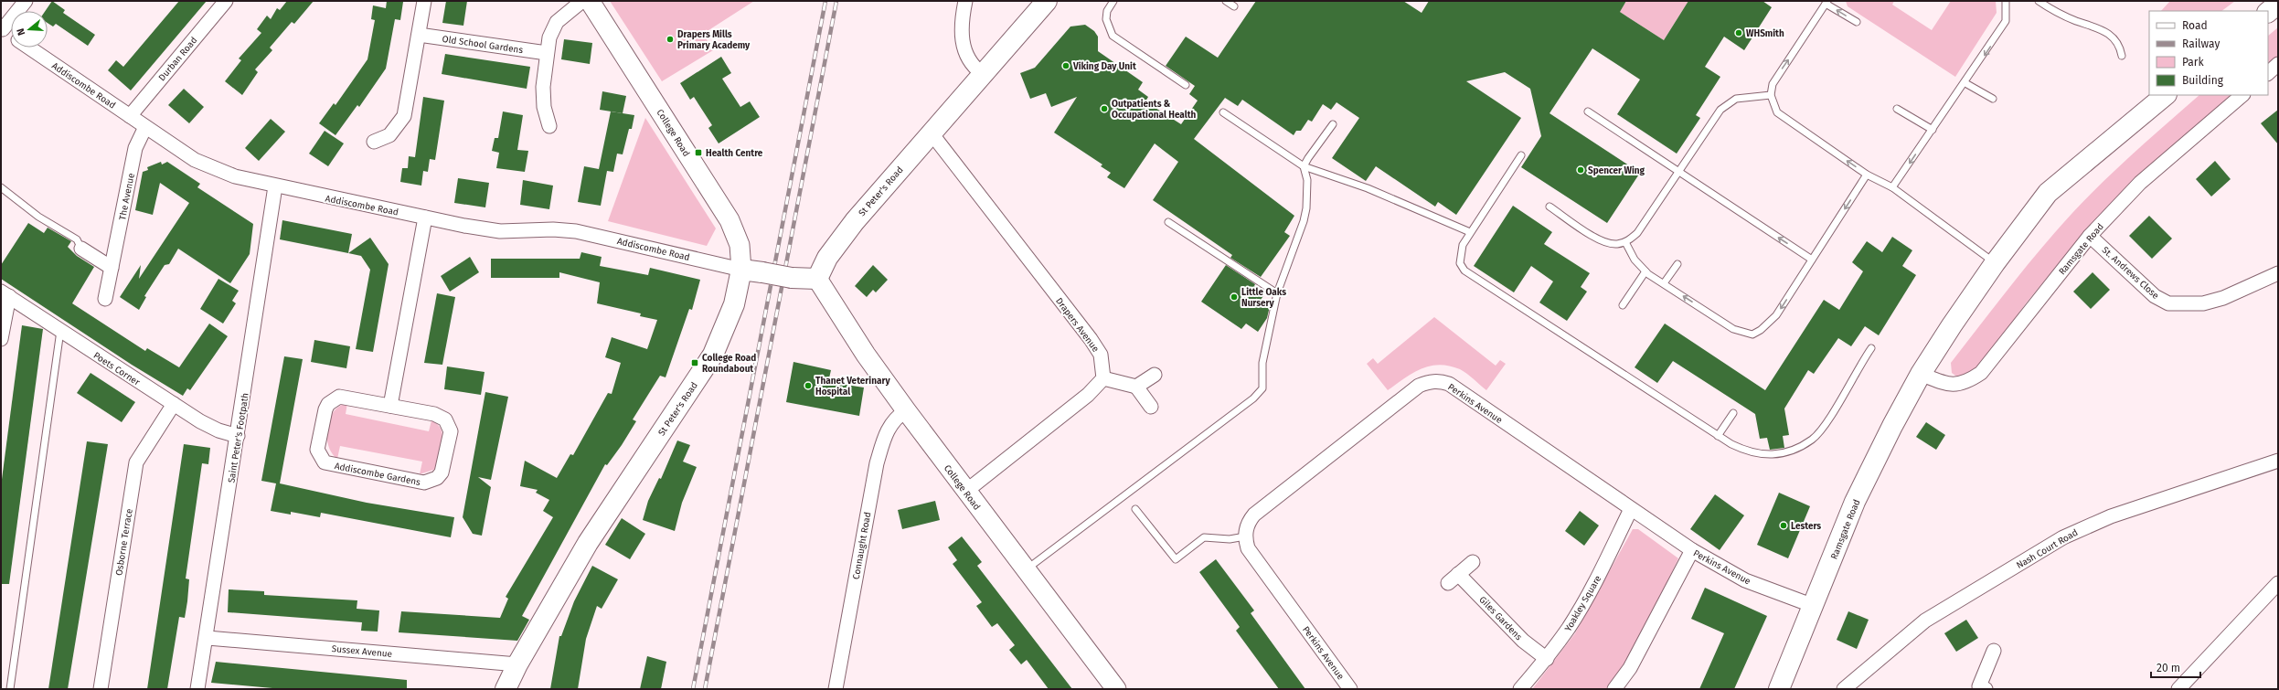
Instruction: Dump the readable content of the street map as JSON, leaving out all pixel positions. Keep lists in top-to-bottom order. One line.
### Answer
{"streets":{"main road":["College Road","St Peter's Road","Ramsgate Road"],"street":["Old School Gardens","Durban Road","Addiscombe Road","The Avenue","St. Andrews Close","Drapers Avenue","Poets Corner","Perkins Avenue","Saint Peter's Footpath","Addiscombe Gardens","Osborne Terrace","Connaught Road","Nash Court Road","Yoakley Square","Giles Gardens","Sussex Avenue"]},"crossings":[["Durban Road","Addiscombe Road"],["Addiscombe Road","College Road"],["Addiscombe Road","St Peter's Road"],["Addiscombe Road","The Avenue"],["Addiscombe Road","Saint Peter's Footpath"],["College Road","St Peter's Road"],["College Road","Connaught Road"],["St Peter's Road","Drapers Avenue"],["St Peter's Road","Sussex Avenue"],["Ramsgate Road","St. Andrews Close"],["Ramsgate Road","Perkins Avenue"],["Poets Corner","Saint Peter's Footpath"],["Poets Corner","Osborne Terrace"],["Perkins Avenue","Yoakley Square"],["Saint Peter's Footpath","Sussex Avenue"],["Yoakley Square","Giles Gardens"]],"places":{"other":["WHSmith","Drapers Mills Primary Academy","Viking Day Unit","Outpatients & Occupational Health","Spencer Wing","Little Oaks Nursery","Thanet Veterinary Hospital","Lesters"],"transit":["Health Centre","College Road Roundabout"]},"legend":["Road","Railway","Park","Building"],"scale_bar":"20 m","north":"left"}
